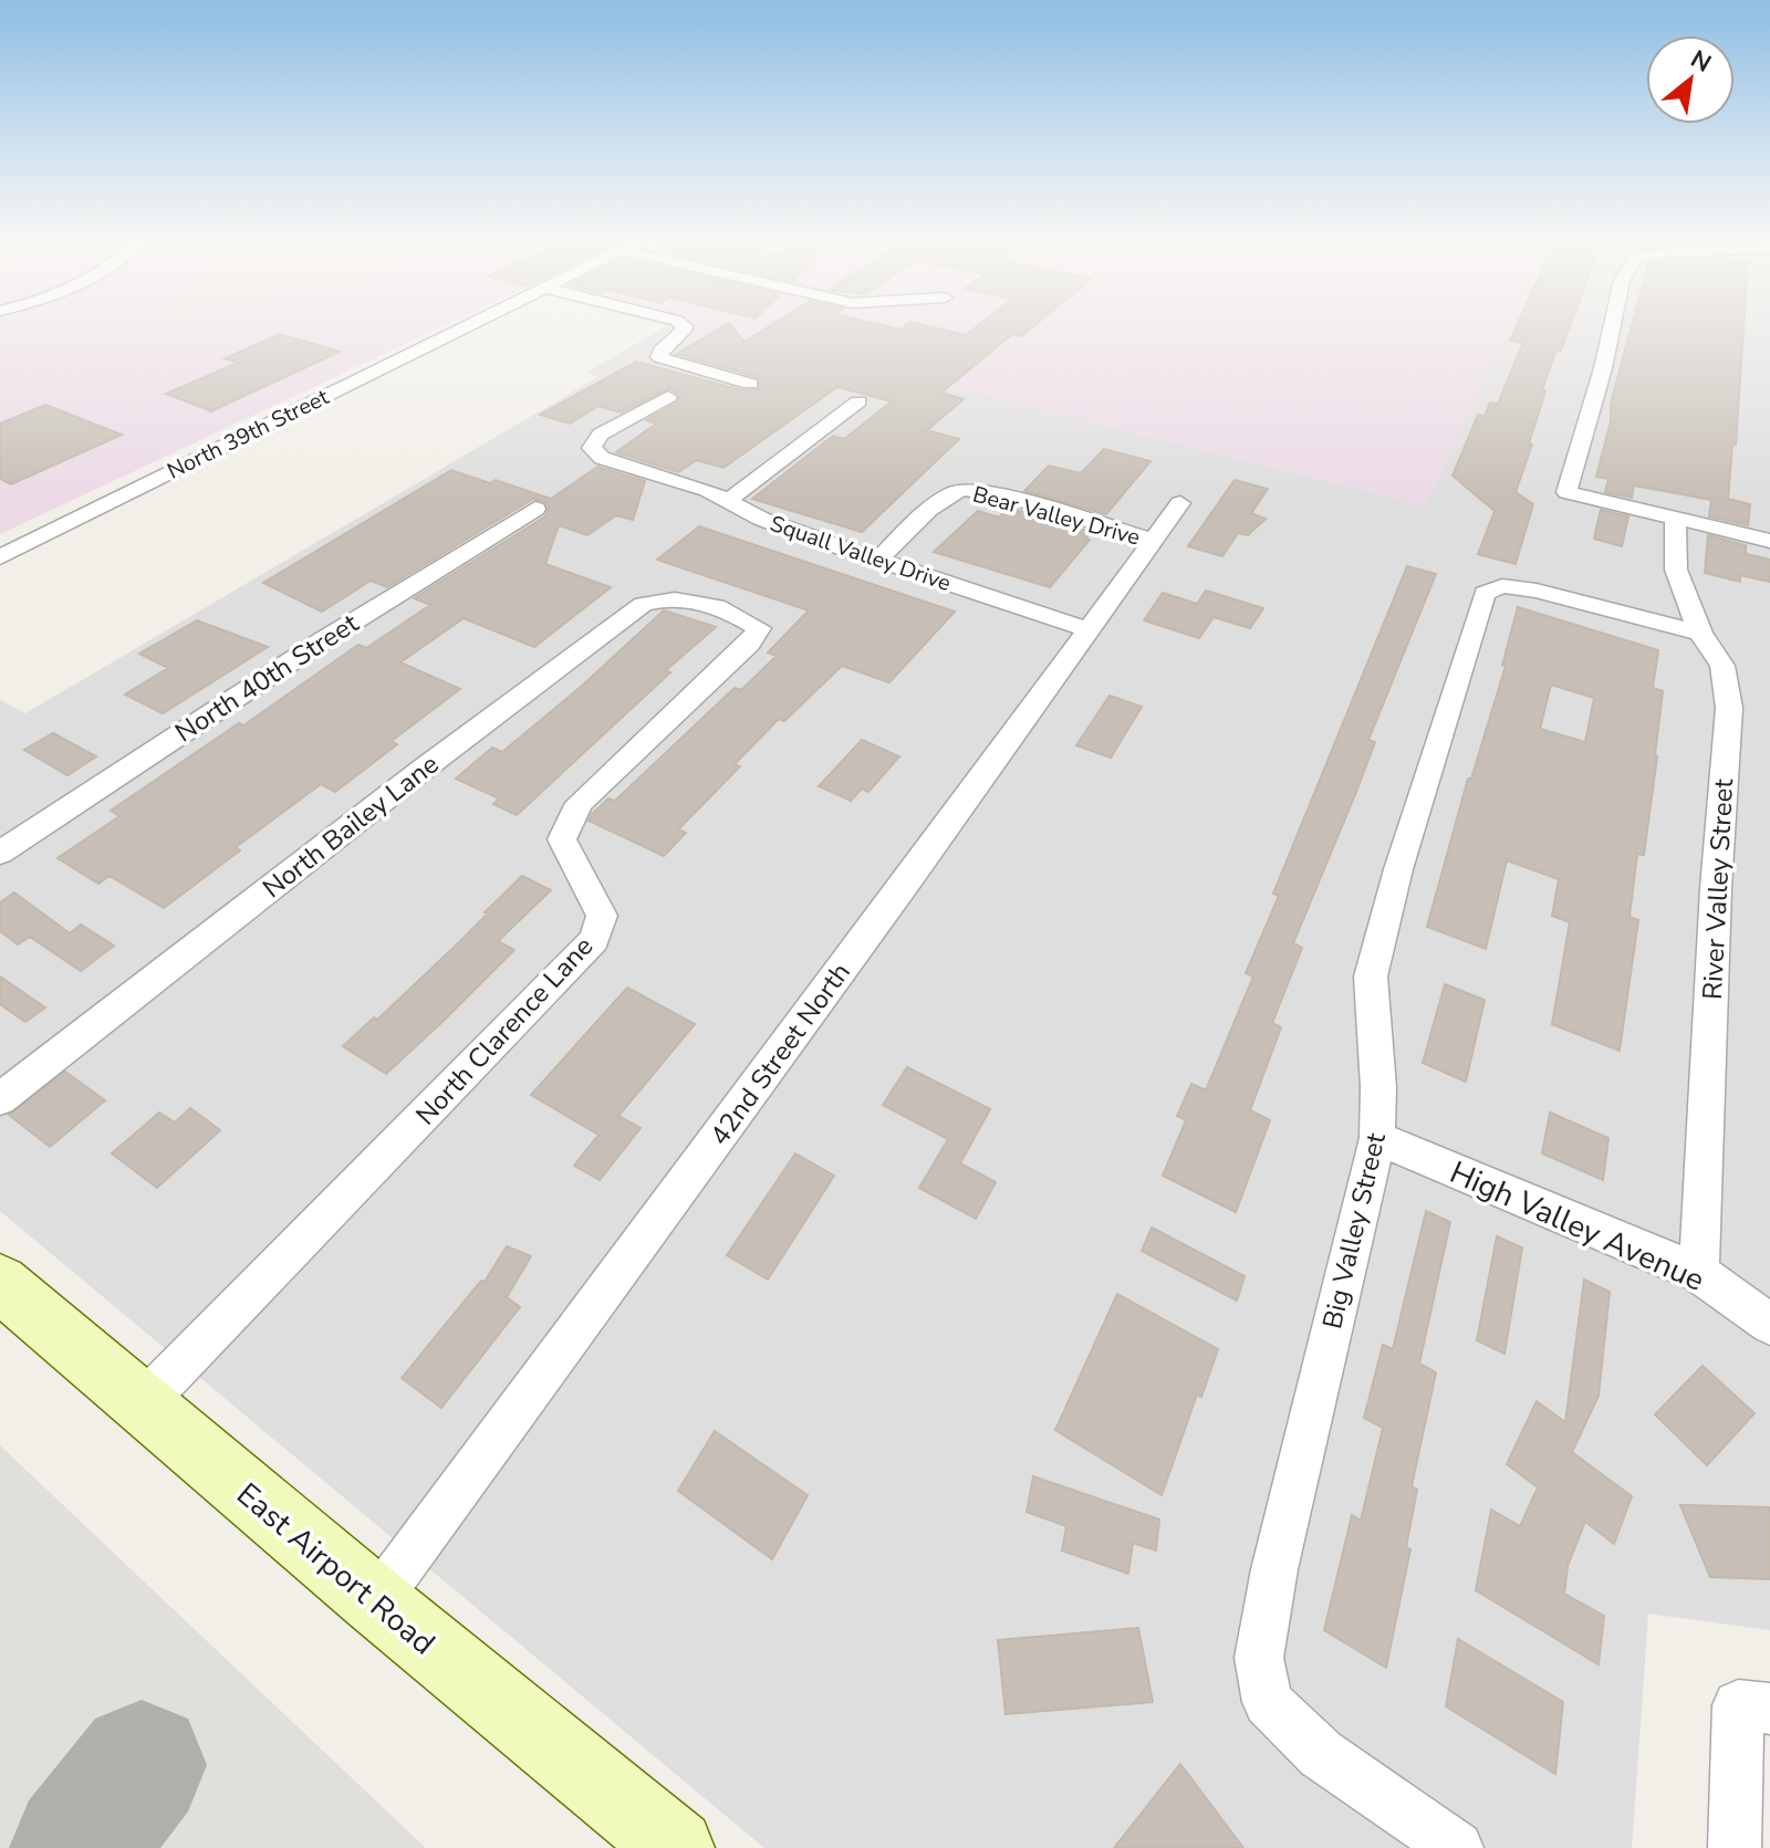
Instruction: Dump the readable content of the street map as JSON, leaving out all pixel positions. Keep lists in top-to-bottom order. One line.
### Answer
{"streets":{"street":["North 39th Street","Bear Valley Drive","Squall Valley Drive","North 40th Street","North Bailey Lane","River Valley Street","North Clarence Lane","42nd Street North","High Valley Avenue","Big Valley Street","East Airport Road"]},"crossings":[["Bear Valley Drive","Squall Valley Drive"],["Bear Valley Drive","42nd Street North"],["Squall Valley Drive","42nd Street North"],["North Bailey Lane","North Clarence Lane"],["River Valley Street","High Valley Avenue"],["River Valley Street","Big Valley Street"],["North Clarence Lane","East Airport Road"],["42nd Street North","East Airport Road"],["High Valley Avenue","Big Valley Street"]],"north":"top right"}
